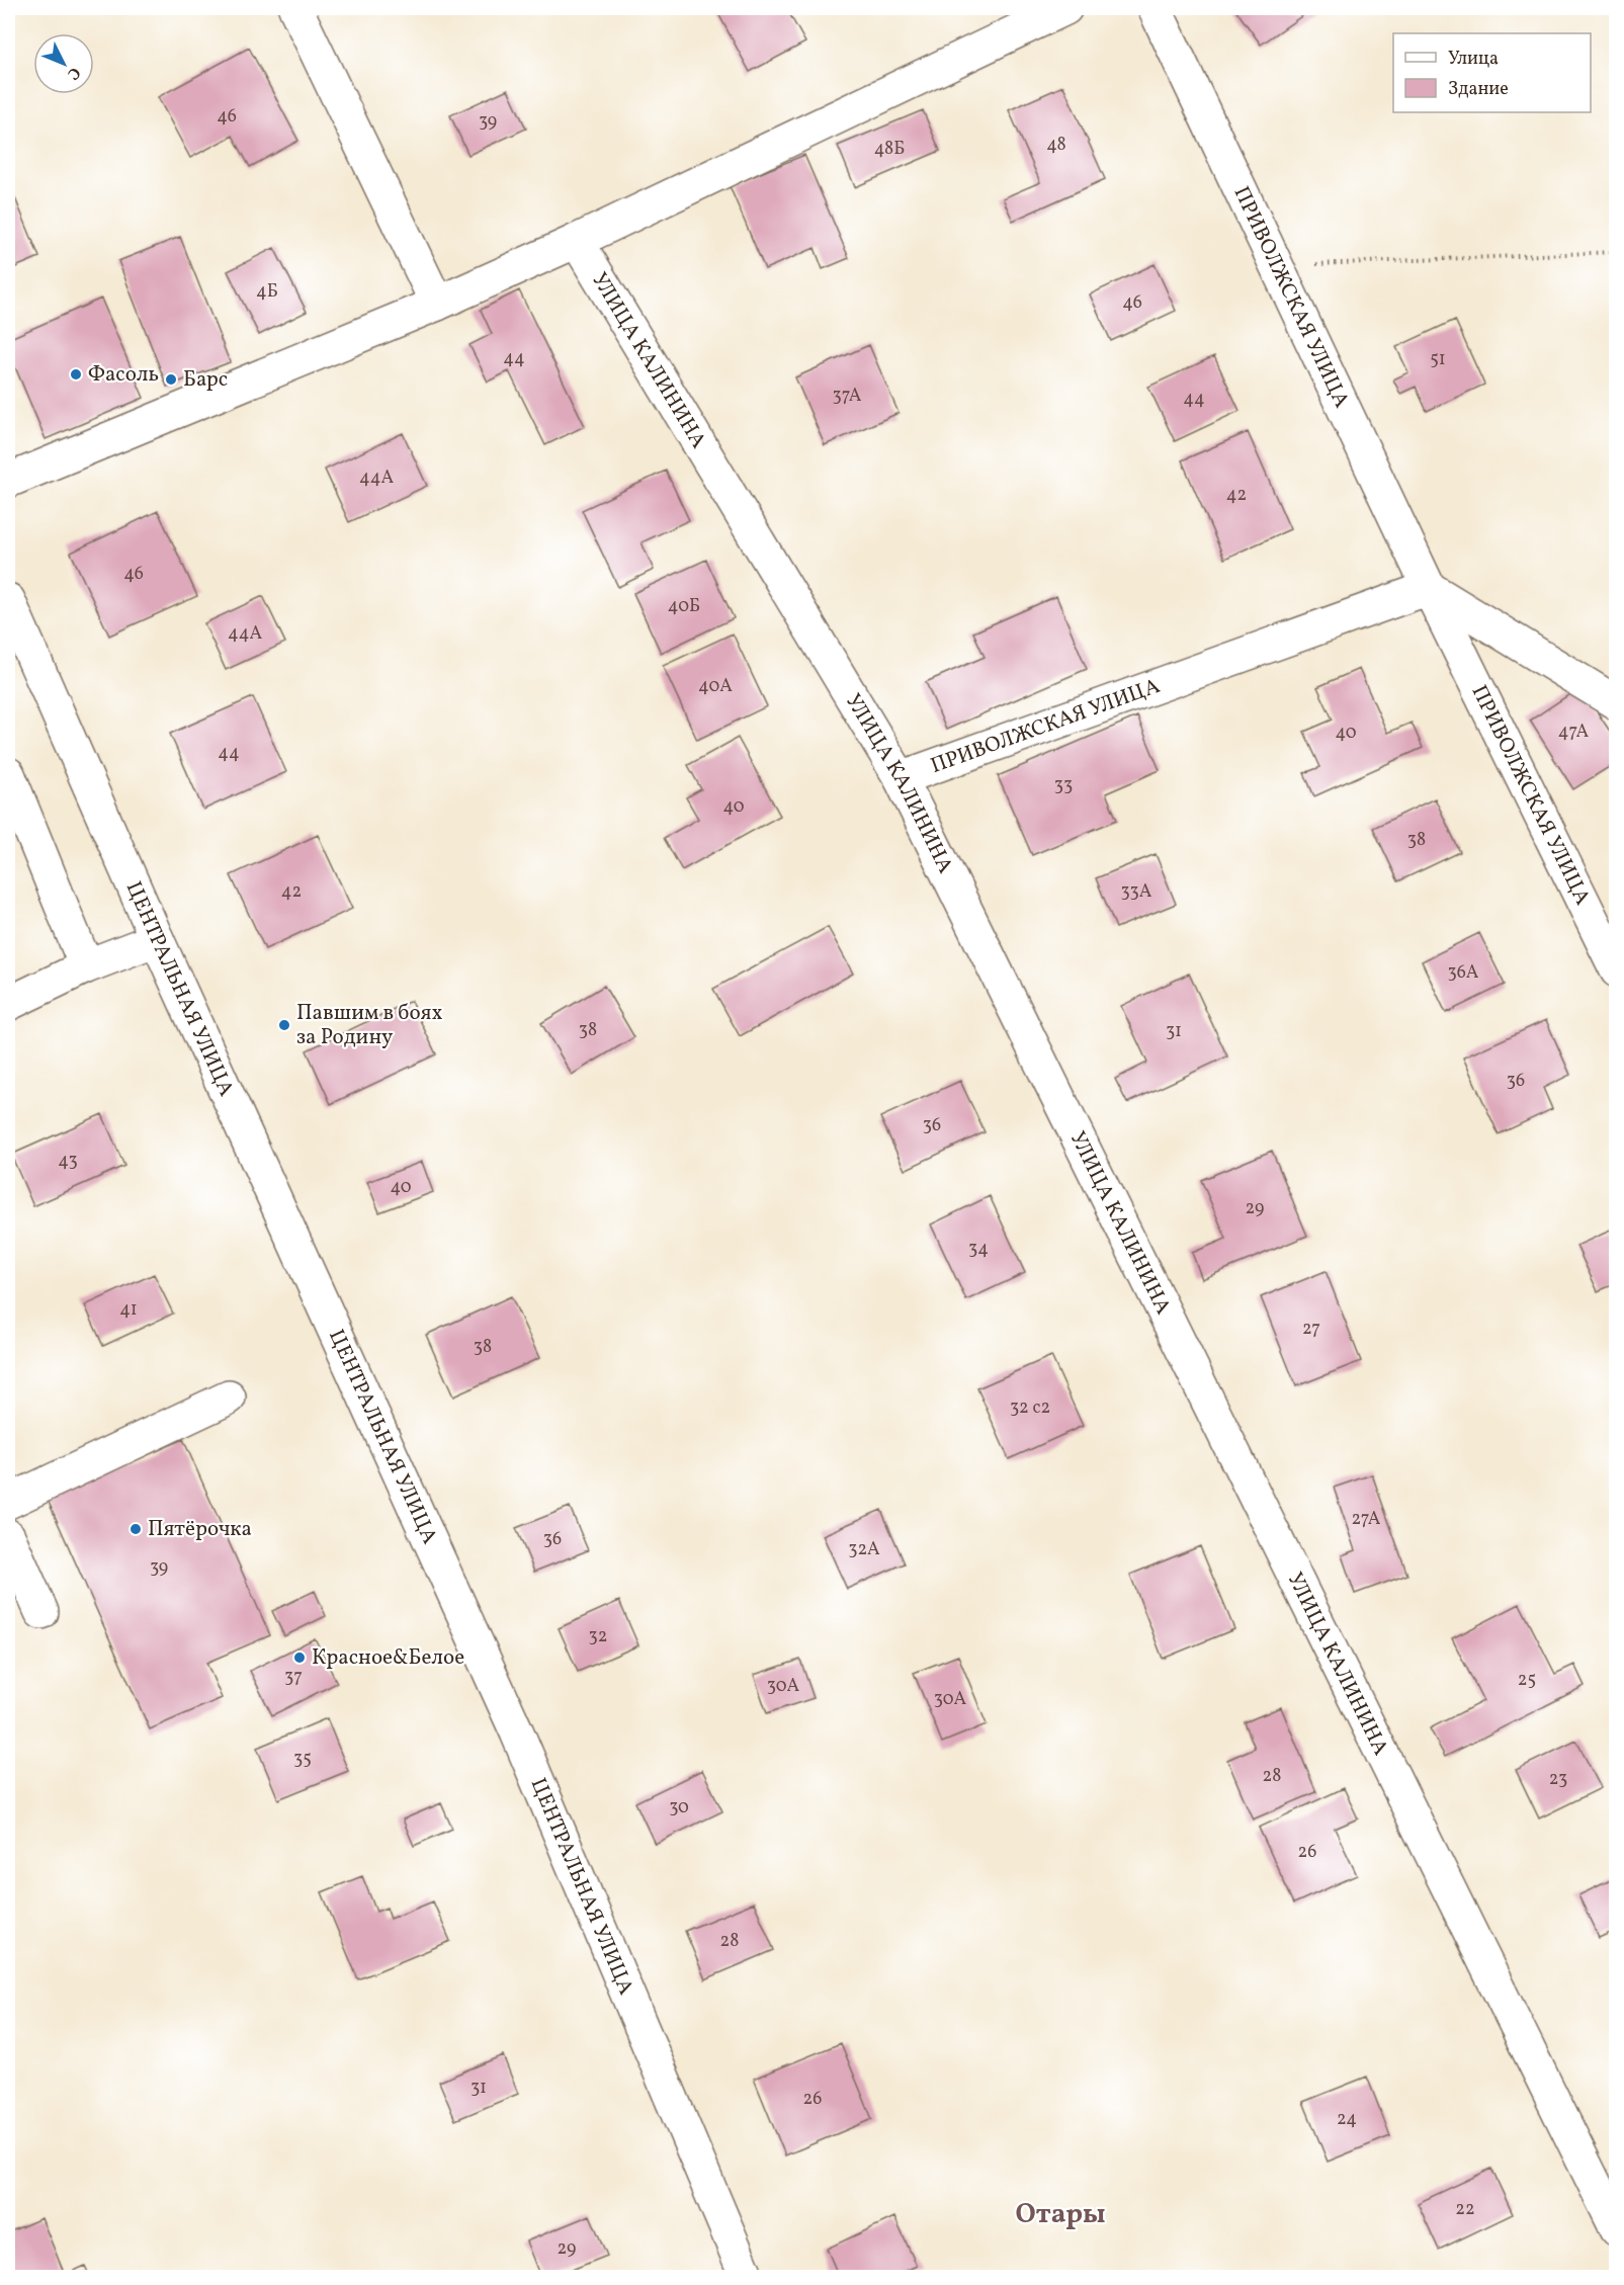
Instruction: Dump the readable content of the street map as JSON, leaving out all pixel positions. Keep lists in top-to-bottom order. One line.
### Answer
{"streets":{"street":["ПРИВОЛЖСКАЯ УЛИЦА","УЛИЦА КАЛИНИНА","ЦЕНТРАЛЬНАЯ УЛИЦА"]},"crossings":[["ПРИВОЛЖСКАЯ УЛИЦА","УЛИЦА КАЛИНИНА"]],"districts":["Отары"],"places":["Фасоль","Барс","Павшим в боях за Родину","Пятёрочка","Красное&Белое"],"house_numbers":["46","39","48","48Б","4Б","46","44","51","37А","44","44А","42","46","40Б","44А","40А","47А","40","44","33","40","38","42","33А","36А","38","31","36","36","43","40","29","34","41","27","38","32 с2","27А","36","32А","39","32","37","25","30А","30А","35","28","23","30","26","28","31","26","24","22","29"],"legend":["Улица","Здание"],"north":"bottom right"}
